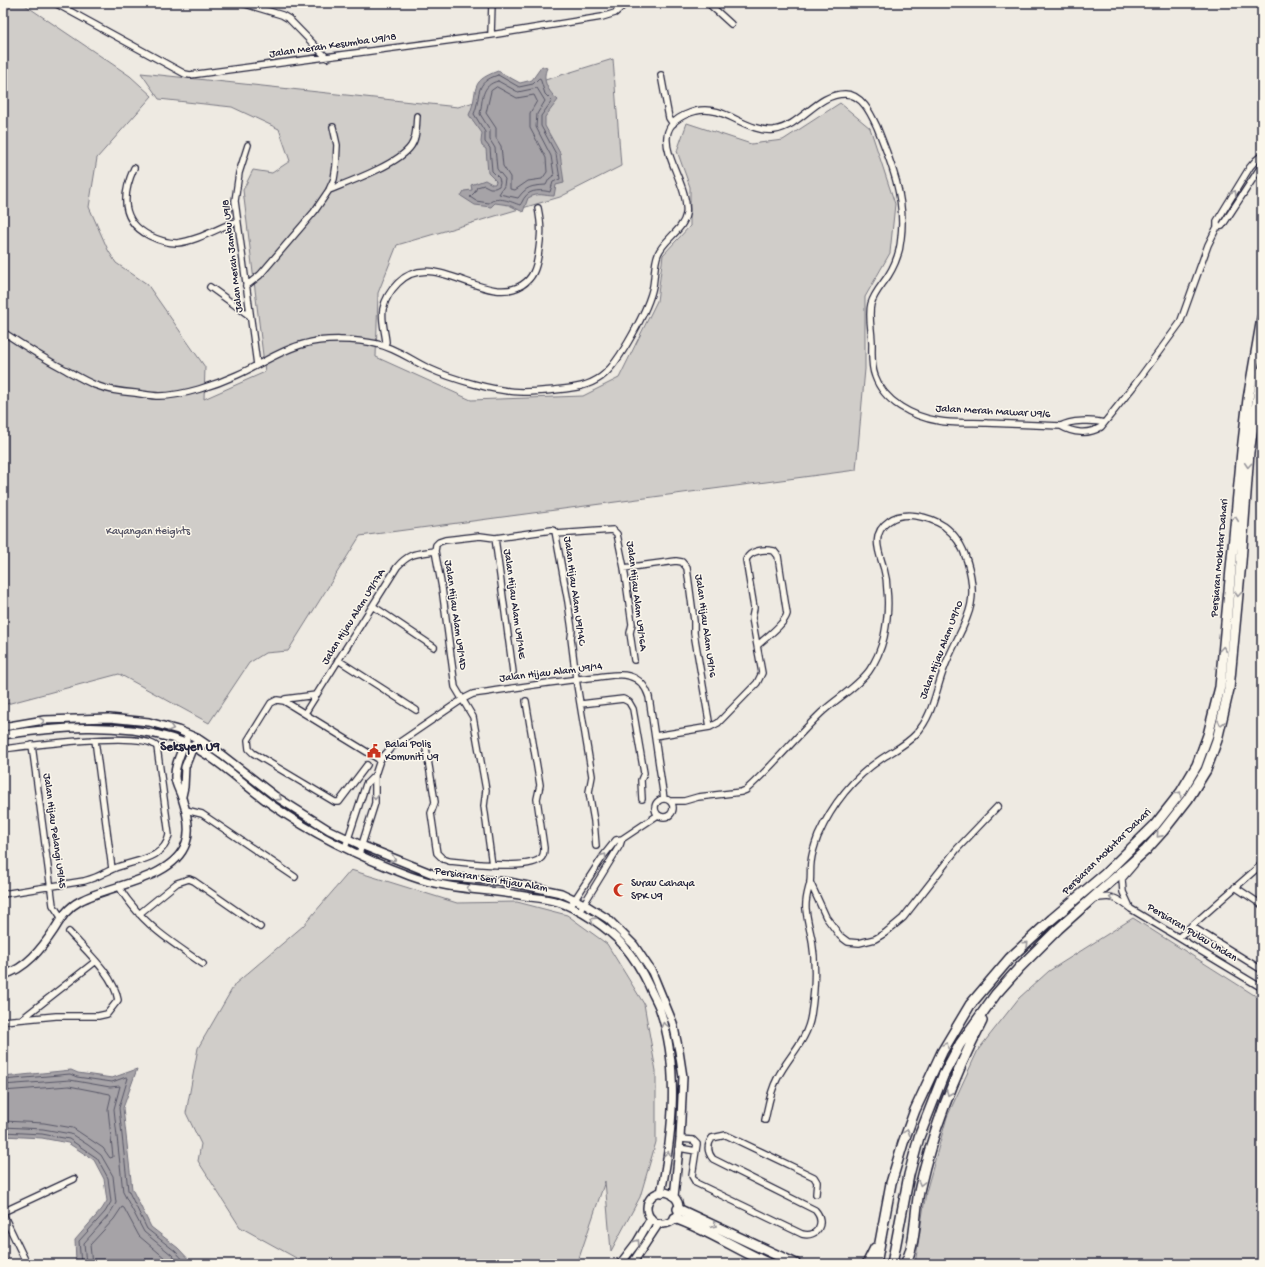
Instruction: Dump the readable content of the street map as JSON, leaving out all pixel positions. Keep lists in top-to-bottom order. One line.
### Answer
{"streets":{"main road":["Persiaran Mokhtar Dahari"],"street":["Jalan Merah Kesumba U9/18","Jalan Merah Jambu U9/8","Jalan Merah Mawar U9/6","Jalan Hijau Alam U9/14C","Jalan Hijau Alam U9/16A","Jalan Hijau Alam U9/14E","Jalan Hijau Alam U9/14D","Jalan Hijau Alam U9/17A","Jalan Hijau Alam U9/16","Jalan Hijau Alam U9/10","Jalan Hijau Alam U9/14","Jalan Hijau Pelangi U9/45","Persiaran Seri Hijau Alam","Persiaran Pulau Undan"]},"crossings":[["Persiaran Mokhtar Dahari","Persiaran Pulau Undan"],["Jalan Hijau Alam U9/14C","Jalan Hijau Alam U9/16A"],["Jalan Hijau Alam U9/14C","Jalan Hijau Alam U9/14"],["Jalan Hijau Alam U9/16A","Jalan Hijau Alam U9/16"],["Jalan Hijau Alam U9/14E","Jalan Hijau Alam U9/14D"],["Jalan Hijau Alam U9/14D","Jalan Hijau Alam U9/17A"],["Jalan Hijau Alam U9/14D","Jalan Hijau Alam U9/14"],["Jalan Hijau Alam U9/10","Jalan Hijau Alam U9/14"]],"districts":["Seksyen U9"],"parks":["Kayangan Heights"],"places":{"public building":["Balai Polis Komuniti U9"],"mosque":["Surau Cahaya SPK U9"]}}
